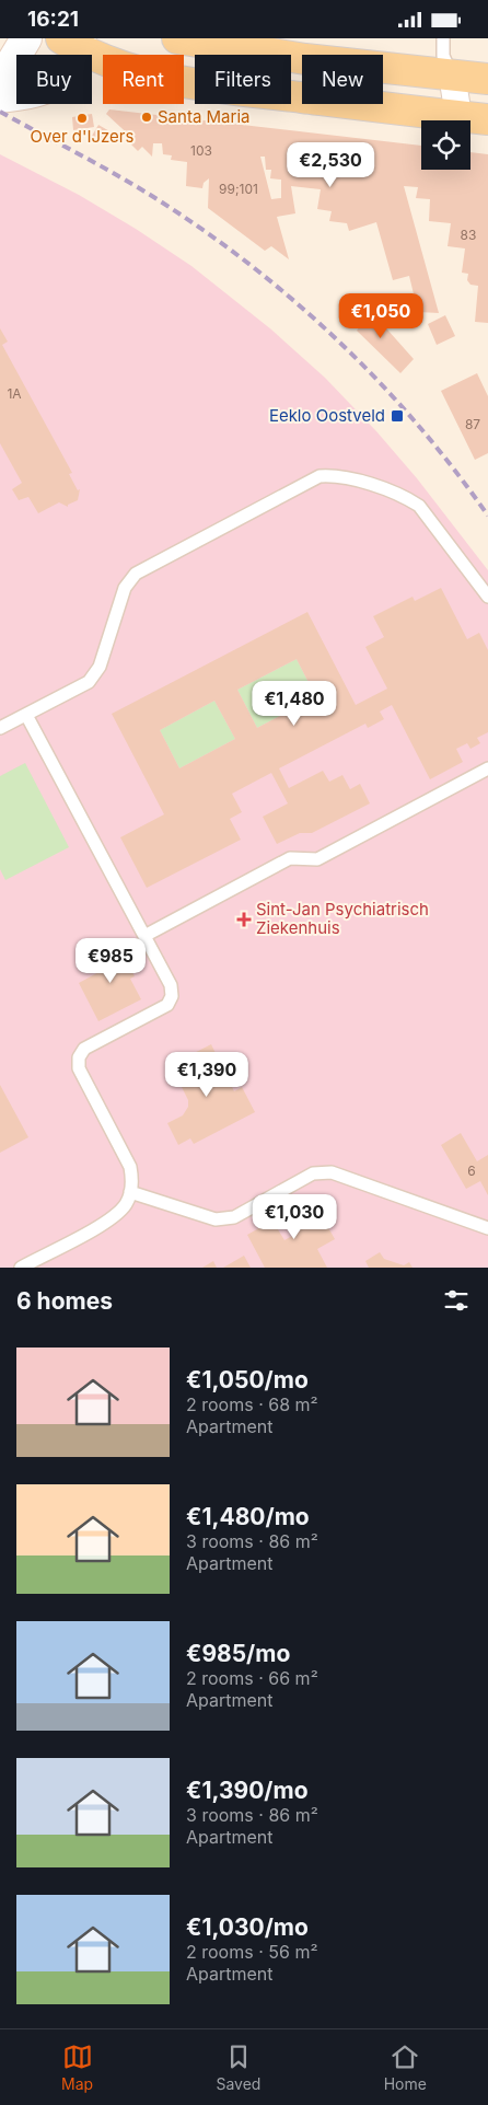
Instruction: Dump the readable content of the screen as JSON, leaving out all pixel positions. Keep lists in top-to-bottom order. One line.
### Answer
{"places":{"other":["Santa Maria","Over d'IJzers"],"transit":["Eeklo Oostveld"],"health":["Sint-Jan Psychiatrisch Ziekenhuis"]},"house_numbers":["103","99;101","83","1A","87","6"],"page":{"status":"16:21","chip":["Buy","Rent","Filters","New"],"price":["€2,530","€1,050","€1,480","€985","€1,390","€1,030"],"heading":"6 homes","list":[{"name":"€1,050/mo","note":"2 rooms · 68 m² · Apartment"},{"name":"€1,480/mo","note":"3 rooms · 86 m² · Apartment"},{"name":"€985/mo","note":"2 rooms · 66 m² · Apartment"},{"name":"€1,390/mo","note":"3 rooms · 86 m² · Apartment"},{"name":"€1,030/mo","note":"2 rooms · 56 m² · Apartment"}],"tabs":["Map","Saved","Home"]}}
